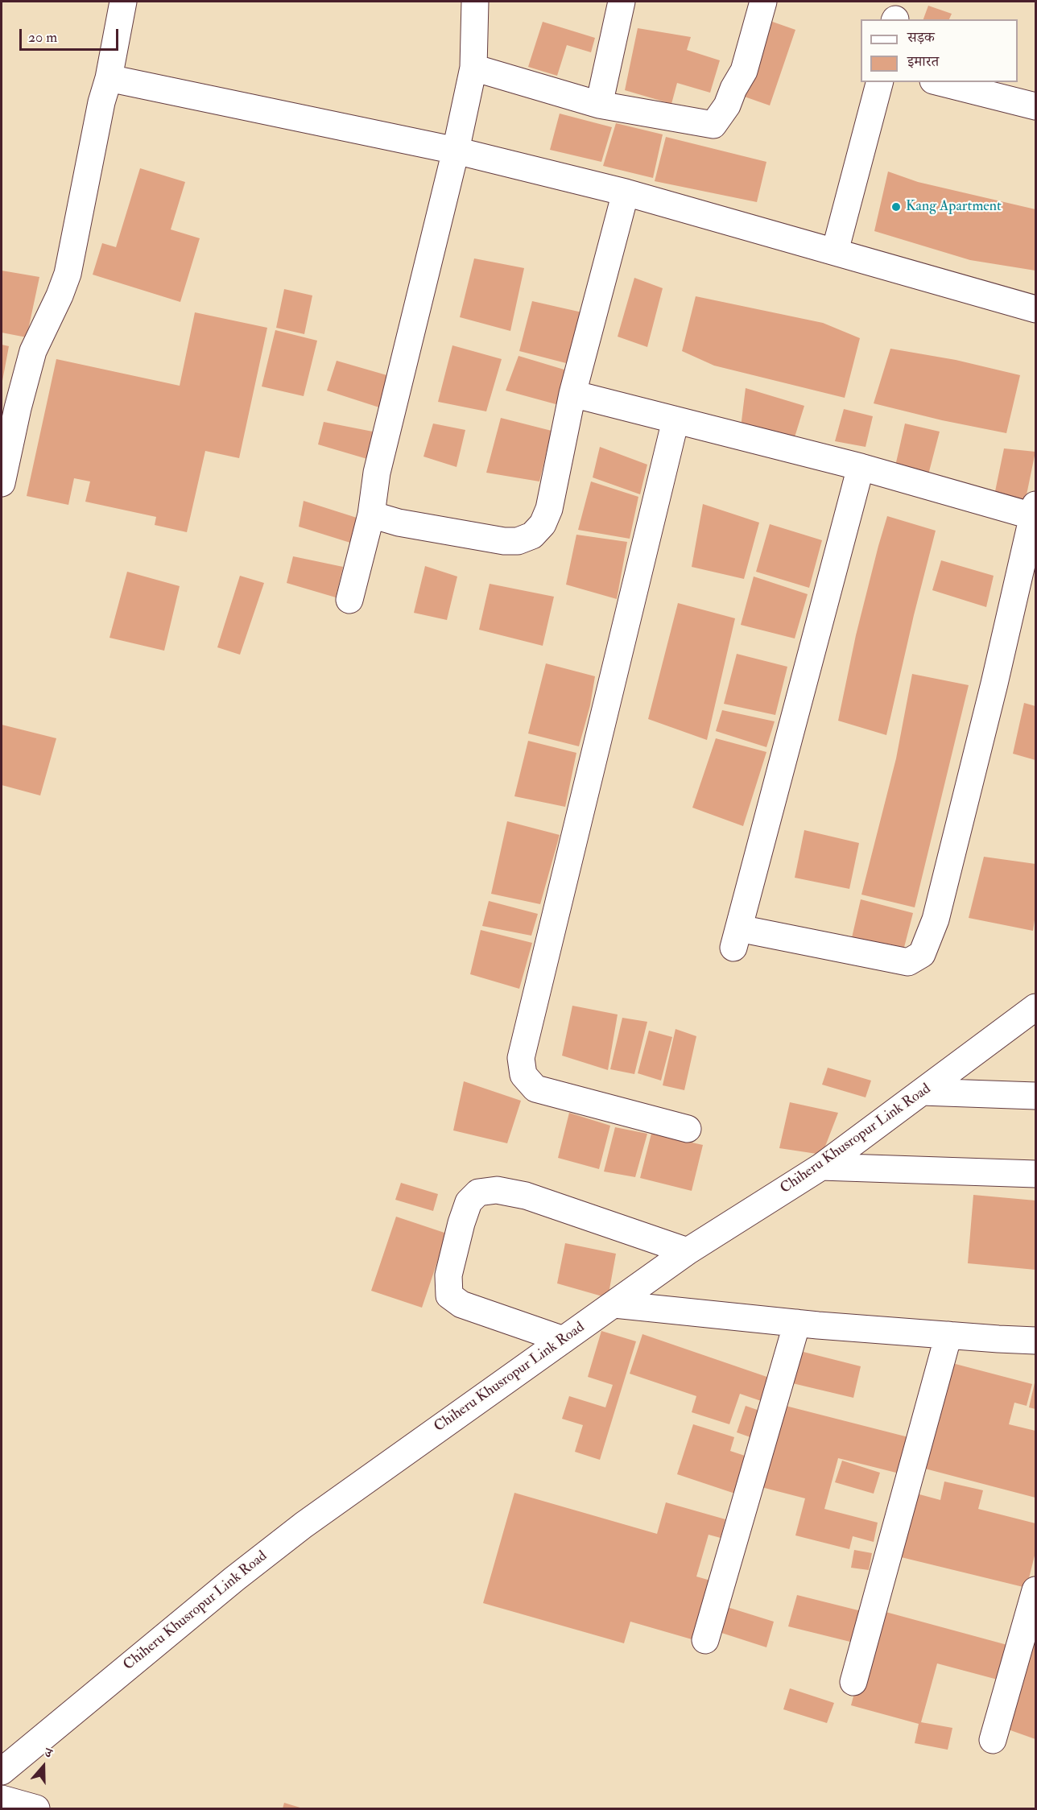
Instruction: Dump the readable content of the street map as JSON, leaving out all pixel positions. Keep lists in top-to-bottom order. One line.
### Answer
{"streets":{"street":["Chiheru Khusropur Link Road"]},"places":["Kang Apartment"],"legend":["सड़क","इमारत"],"scale_bar":"20 m","north":"top"}
